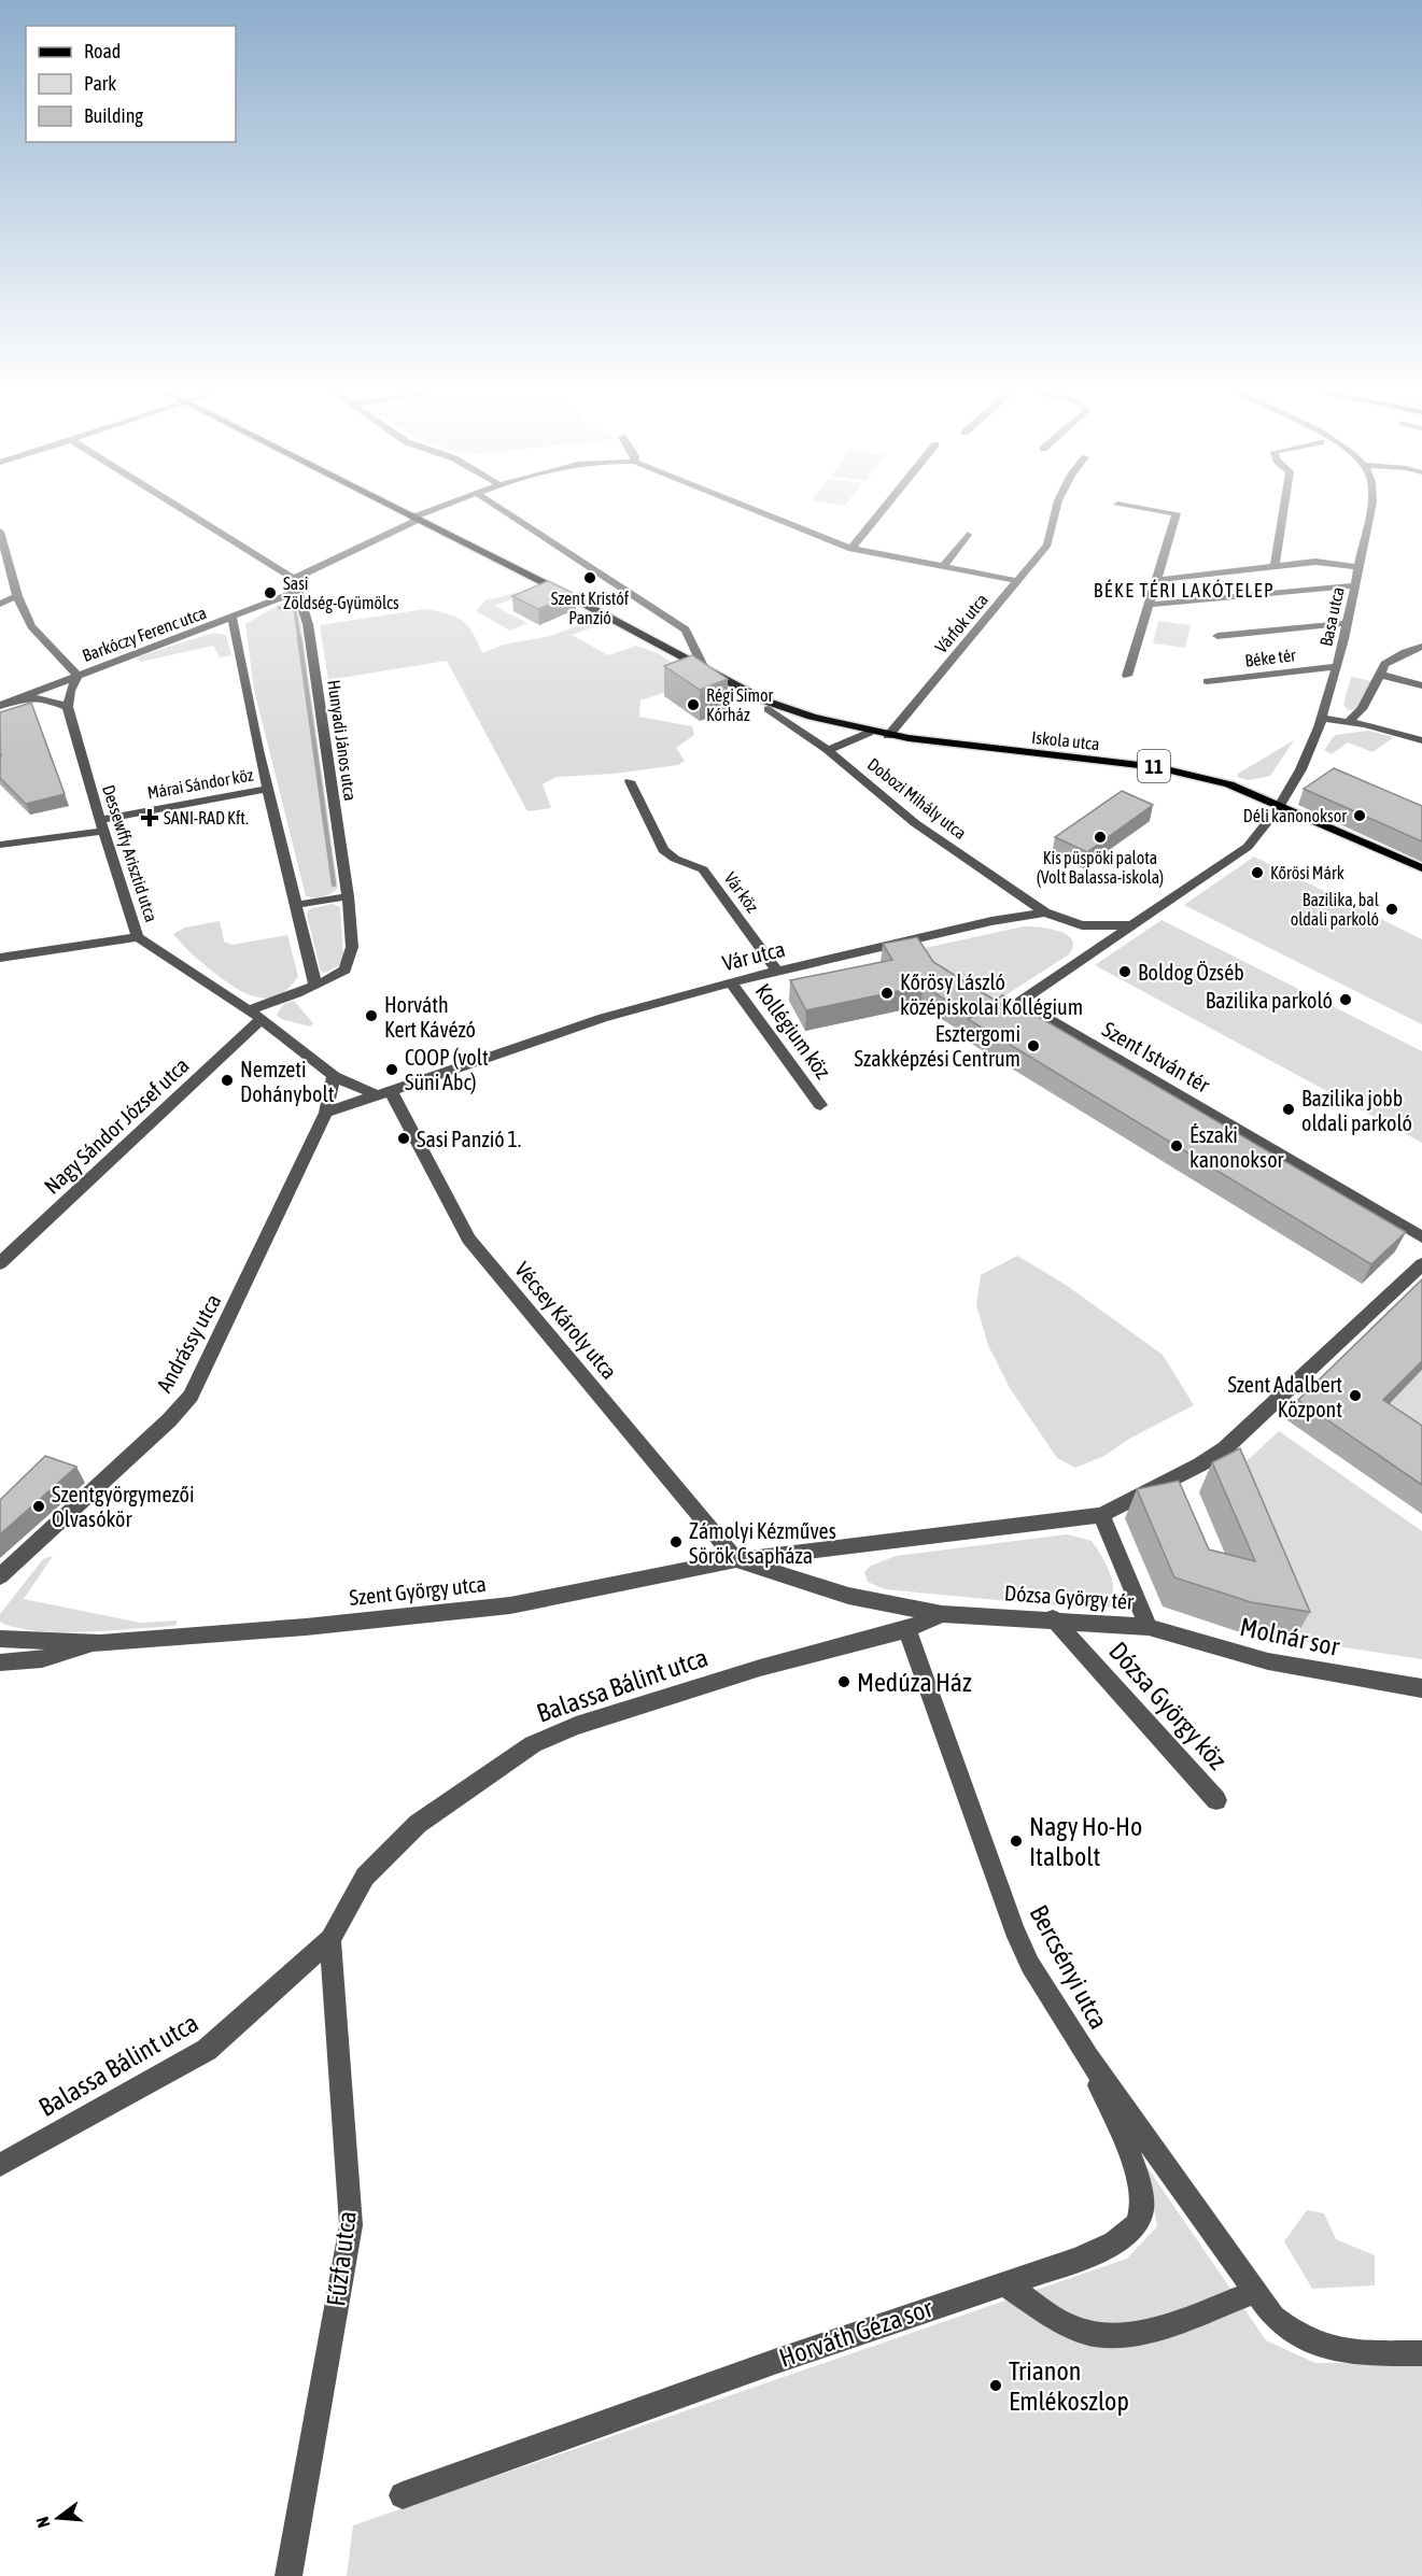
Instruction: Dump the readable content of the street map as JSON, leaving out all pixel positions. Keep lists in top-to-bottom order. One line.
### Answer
{"streets":{"main road":["Iskola utca","11","Dobozi Mihály utca"],"street":["Basa utca","Várfok utca","Barkóczy Ferenc utca","Béke tér","Hunyadi János utca","Márai Sándor köz","Dessewffy Arisztid utca","Vár köz","Vár utca","Kollégium köz","Szent István tér","Nagy Sándor József utca","Vécsey Károly utca","Andrássy utca","Szent György utca","Dózsa György tér","Molnár sor","Balassa Bálint utca","Dózsa György köz","Bercsényi utca","Fűzfa utca","Horváth Géza sor"]},"crossings":[["Basa utca","Béke tér"],["Basa utca","Iskola utca"],["Basa utca","11"],["Basa utca","Szent István tér"],["Várfok utca","Iskola utca"],["Barkóczy Ferenc utca","Hunyadi János utca"],["Hunyadi János utca","Dessewffy Arisztid utca"],["Iskola utca","11"],["Iskola utca","Dobozi Mihály utca"],["Iskola utca","Szent István tér"],["11","Szent István tér"],["Márai Sándor köz","Dessewffy Arisztid utca"],["Dobozi Mihály utca","Vár utca"],["Dessewffy Arisztid utca","Vár utca"],["Dessewffy Arisztid utca","Nagy Sándor József utca"],["Dessewffy Arisztid utca","Vécsey Károly utca"],["Dessewffy Arisztid utca","Andrássy utca"],["Vár köz","Vár utca"],["Vár utca","Kollégium köz"],["Vár utca","Szent István tér"],["Vár utca","Vécsey Károly utca"],["Vár utca","Andrássy utca"],["Vécsey Károly utca","Szent György utca"],["Vécsey Károly utca","Dózsa György tér"],["Szent György utca","Dózsa György tér"],["Dózsa György tér","Molnár sor"],["Dózsa György tér","Dózsa György köz"],["Balassa Bálint utca","Bercsényi utca"],["Balassa Bálint utca","Fűzfa utca"],["Bercsényi utca","Horváth Géza sor"]],"districts":["BÉKE TÉRI LAKÓTELEP"],"places":{"other":["Szent Kristóf Panzió","Sasi Zöldség-Gyümölcs","Régi Simor Kórház","Déli kanonoksor","Kis püspöki palota (Volt Balassa-iskola)","Kőrösi Márk","Bazilika, bal oldali parkoló","Boldog Özséb","Kőrösy László középiskolai Kollégium","Bazilika parkoló","Horváth Kert Kávézó","Esztergomi Szakképzési Centrum","COOP (volt Süni Abc)","Nemzeti Dohánybolt","Bazilika jobb oldali parkoló","Sasi Panzió 1.","Északi kanonoksor","Szent Adalbert Központ","Szentgyörgymezői Olvasókör","Zámolyi Kézműves Sörök Csapháza","Medúza Ház","Nagy Ho-Ho Italbolt","Trianon Emlékoszlop"],"health":["SANI-RAD Kft."]},"legend":["Road","Park","Building"],"north":"left"}
